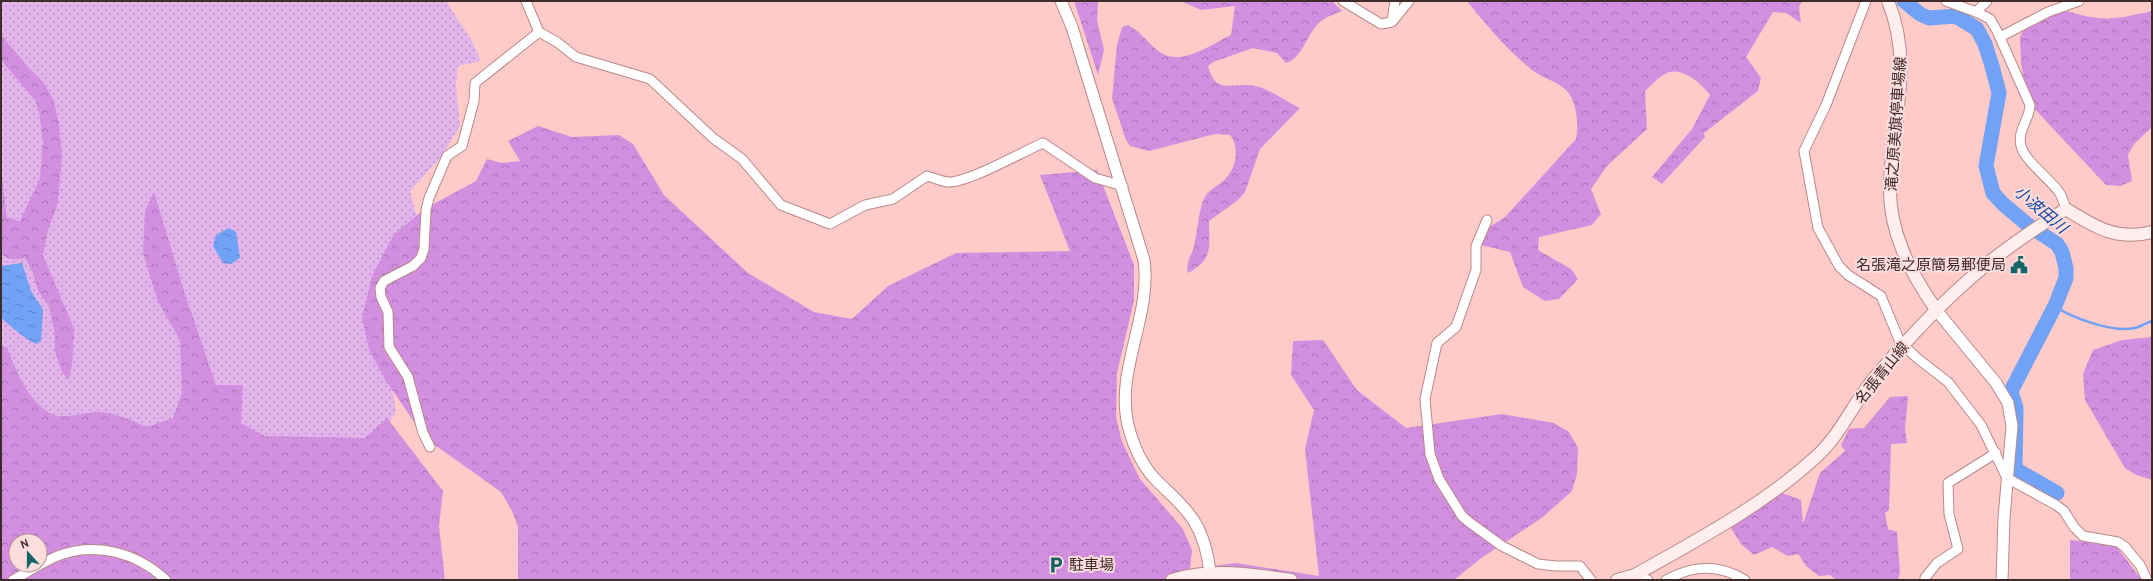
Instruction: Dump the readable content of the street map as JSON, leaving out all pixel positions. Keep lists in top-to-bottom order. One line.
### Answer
{"streets":{"main road":["滝之原美旗停車場線","名張青山線"]},"crossings":[["滝之原美旗停車場線","名張青山線"]],"water":["小波田川"],"places":{"public building":["名張滝之原簡易郵便局"],"parking":["駐車場"]},"north":"top"}
